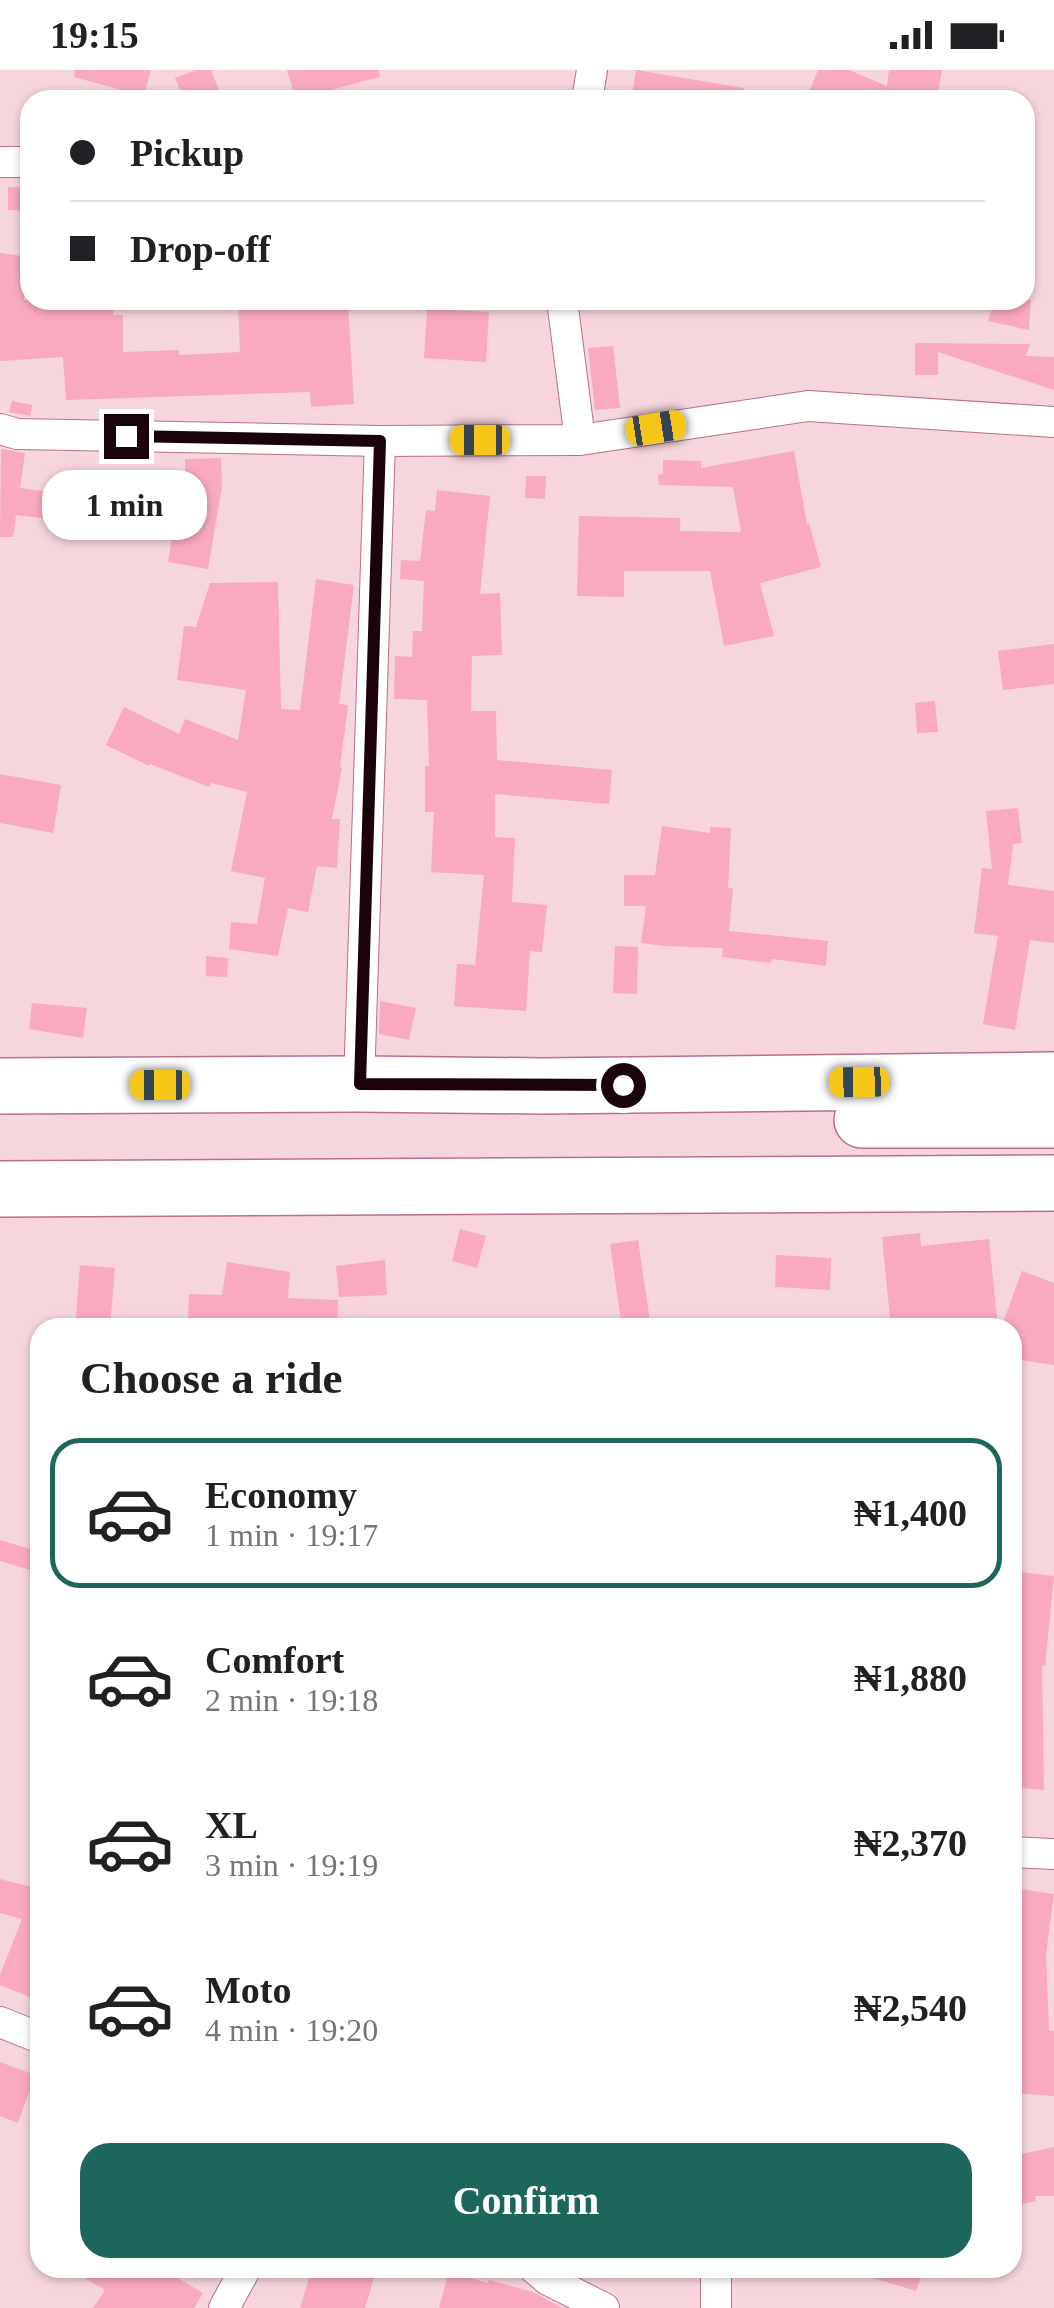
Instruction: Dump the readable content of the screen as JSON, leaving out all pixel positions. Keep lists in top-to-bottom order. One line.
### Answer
{"page":{"status":"19:15","banner":["Pickup","Drop-off"],"bubble":"1 min","heading":"Choose a ride","list":[{"name":"Economy","note":"1 min · 19:17","value":"₦1,400"},{"name":"Comfort","note":"2 min · 19:18","value":"₦1,880"},{"name":"XL","note":"3 min · 19:19","value":"₦2,370"},{"name":"Moto","note":"4 min · 19:20","value":"₦2,540"}],"buttons":"Confirm"}}
